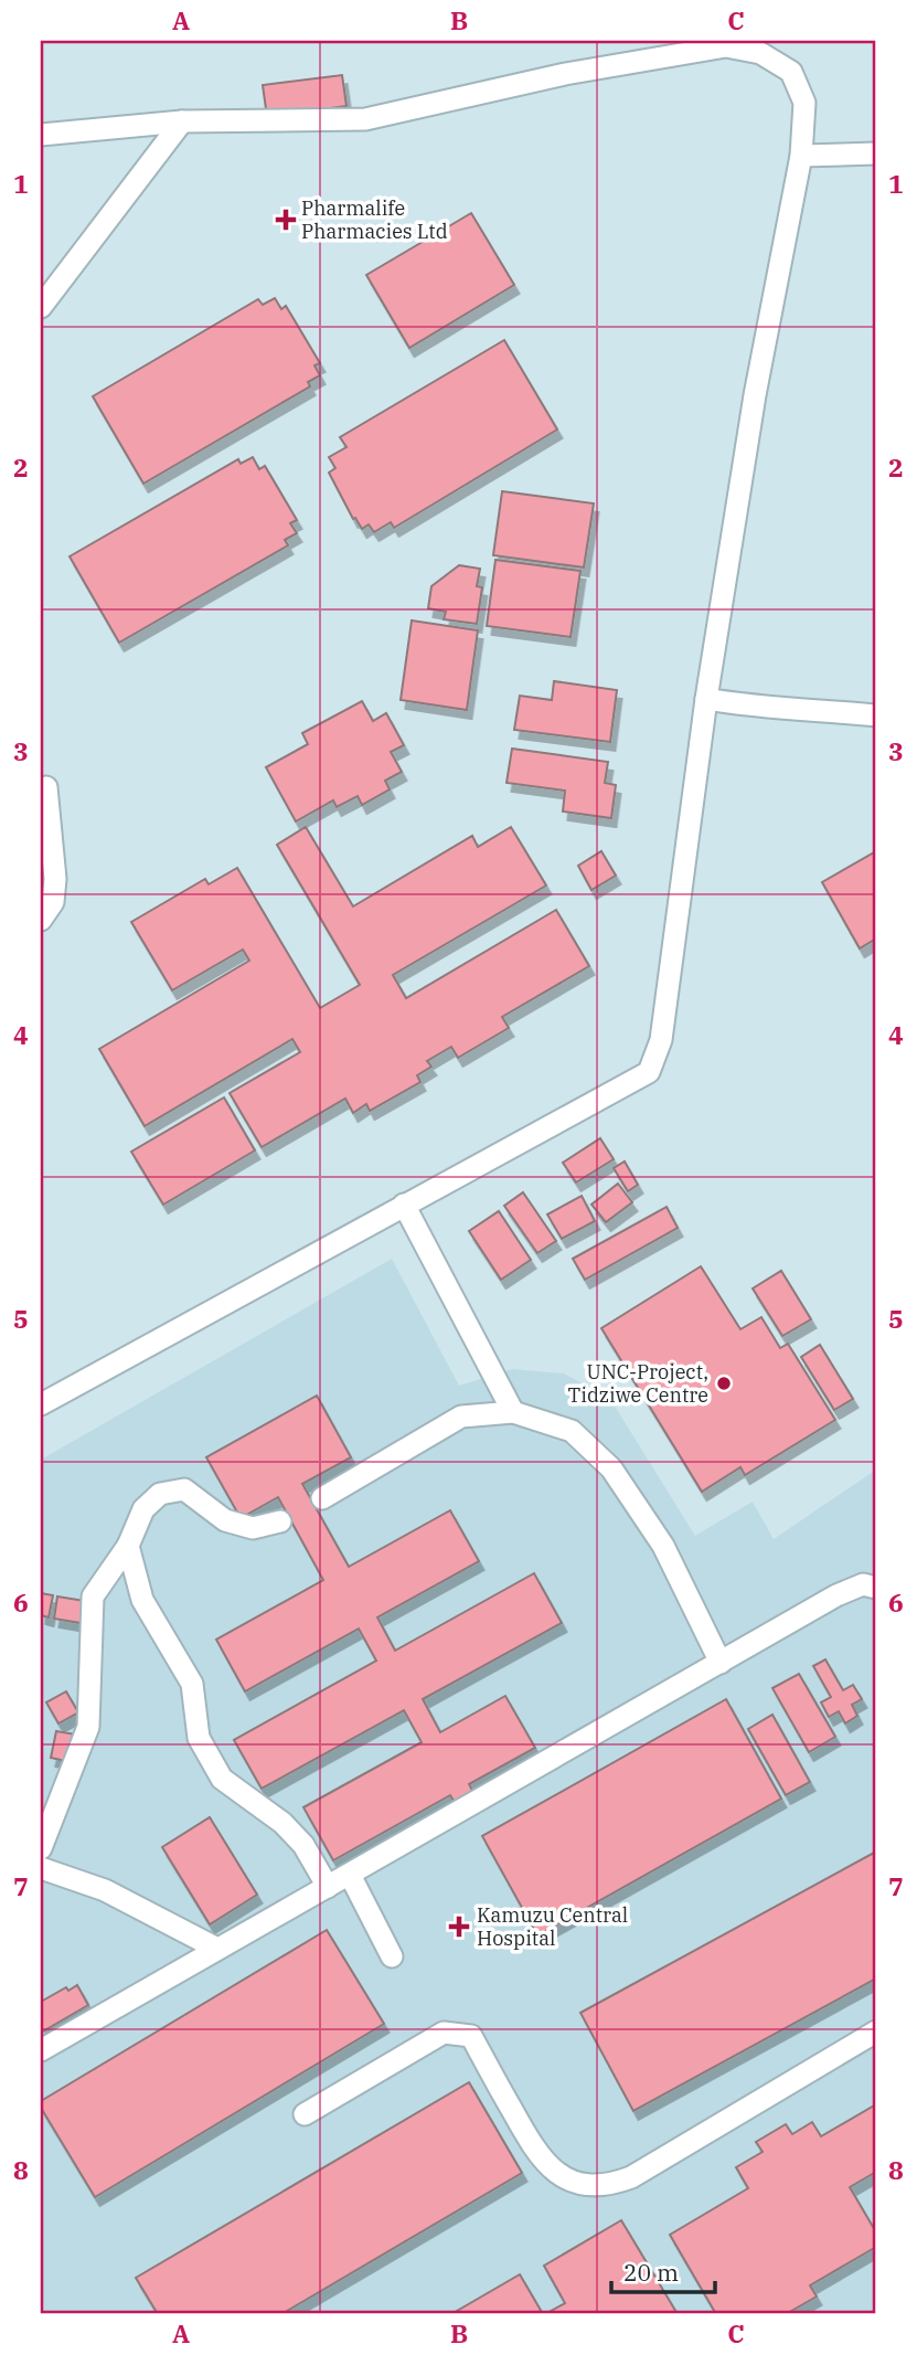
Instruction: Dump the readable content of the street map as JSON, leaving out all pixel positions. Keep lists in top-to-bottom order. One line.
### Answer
{"places":{"health":["Pharmalife Pharmacies Ltd","Kamuzu Central Hospital"],"other":["UNC-Project, Tidziwe Centre"]},"scale_bar":"20 m","grid":{"columns":["A","B","C"],"rows":["1","2","3","4","5","6","7","8"]}}
